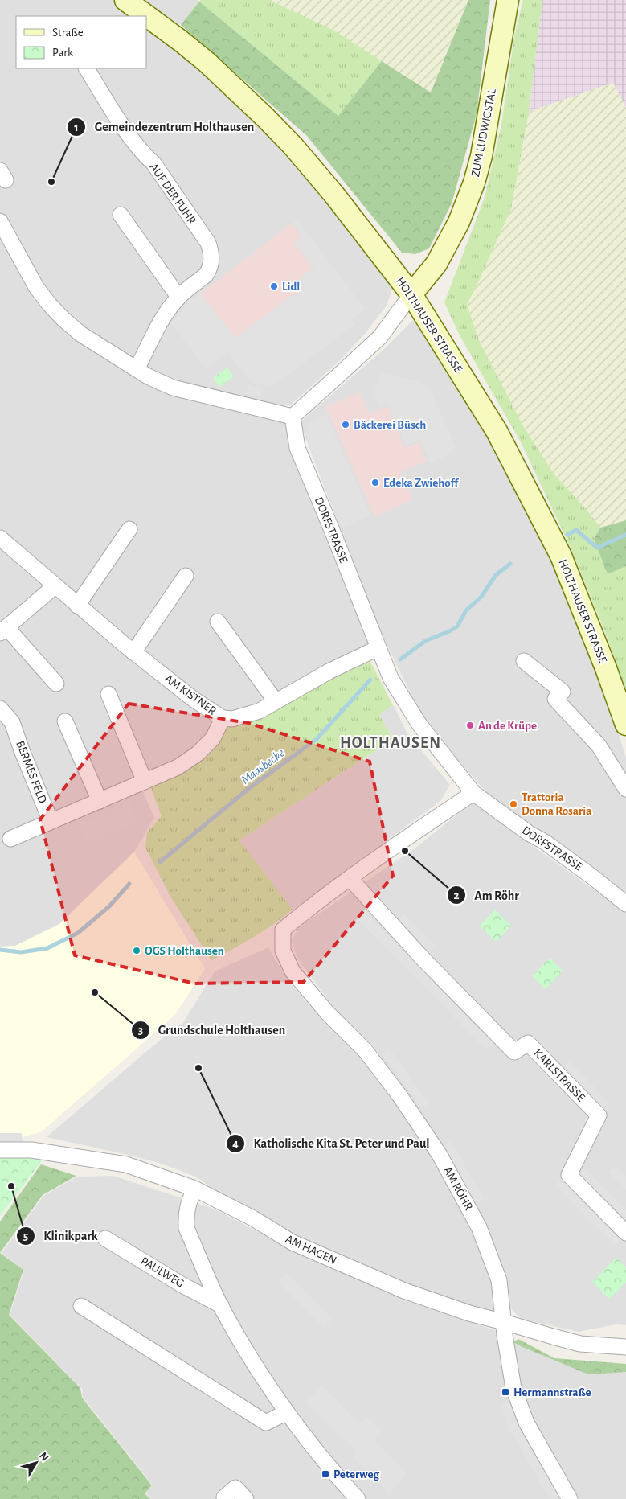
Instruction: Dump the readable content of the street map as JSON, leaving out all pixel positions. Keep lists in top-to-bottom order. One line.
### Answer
{"streets":{"street":["ZUM LUDWIGSTAL","AUF DER FUHR","HOLTHAUSER STRASSE","DORFSTRASSE","AM KISTNER","BERMES FELD","KARLSTRASSE","AM RÖHR","AM HAGEN","PAULWEG"]},"crossings":[["ZUM LUDWIGSTAL","HOLTHAUSER STRASSE"],["ZUM LUDWIGSTAL","DORFSTRASSE"],["DORFSTRASSE","AM KISTNER"],["DORFSTRASSE","AM RÖHR"],["KARLSTRASSE","AM RÖHR"],["AM RÖHR","AM HAGEN"]],"districts":["HOLTHAUSEN"],"water":["Maasbecke"],"places":{"other":["Gemeindezentrum Holthausen","Lidl","Bäckerei Büsch","Edeka Zwiehoff","An de Krüpe","Trattoria Donna Rosaria","Am Röhr","OGS Holthausen","Grundschule Holthausen","Katholische Kita St. Peter und Paul","Klinikpark"],"transit":["Hermannstraße","Peterweg"]},"legend":["Straße","Park"],"north":"top right"}
